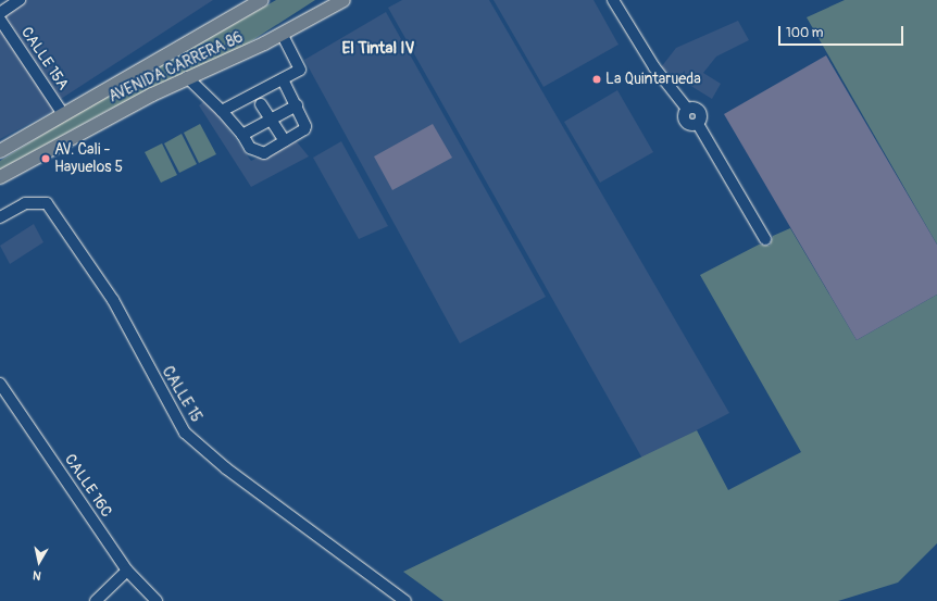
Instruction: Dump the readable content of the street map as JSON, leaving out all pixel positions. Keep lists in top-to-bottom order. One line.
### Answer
{"streets":{"main road":["AVENIDA CARRERA 86"],"street":["CALLE 15A","CALLE 15","CALLE 16C"]},"crossings":[["CALLE 15A","AVENIDA CARRERA 86"]],"districts":["El Tintal IV"],"places":["La Quintarueda","AV. Cali - Hayuelos 5"],"scale_bar":"100 m","north":"bottom"}
